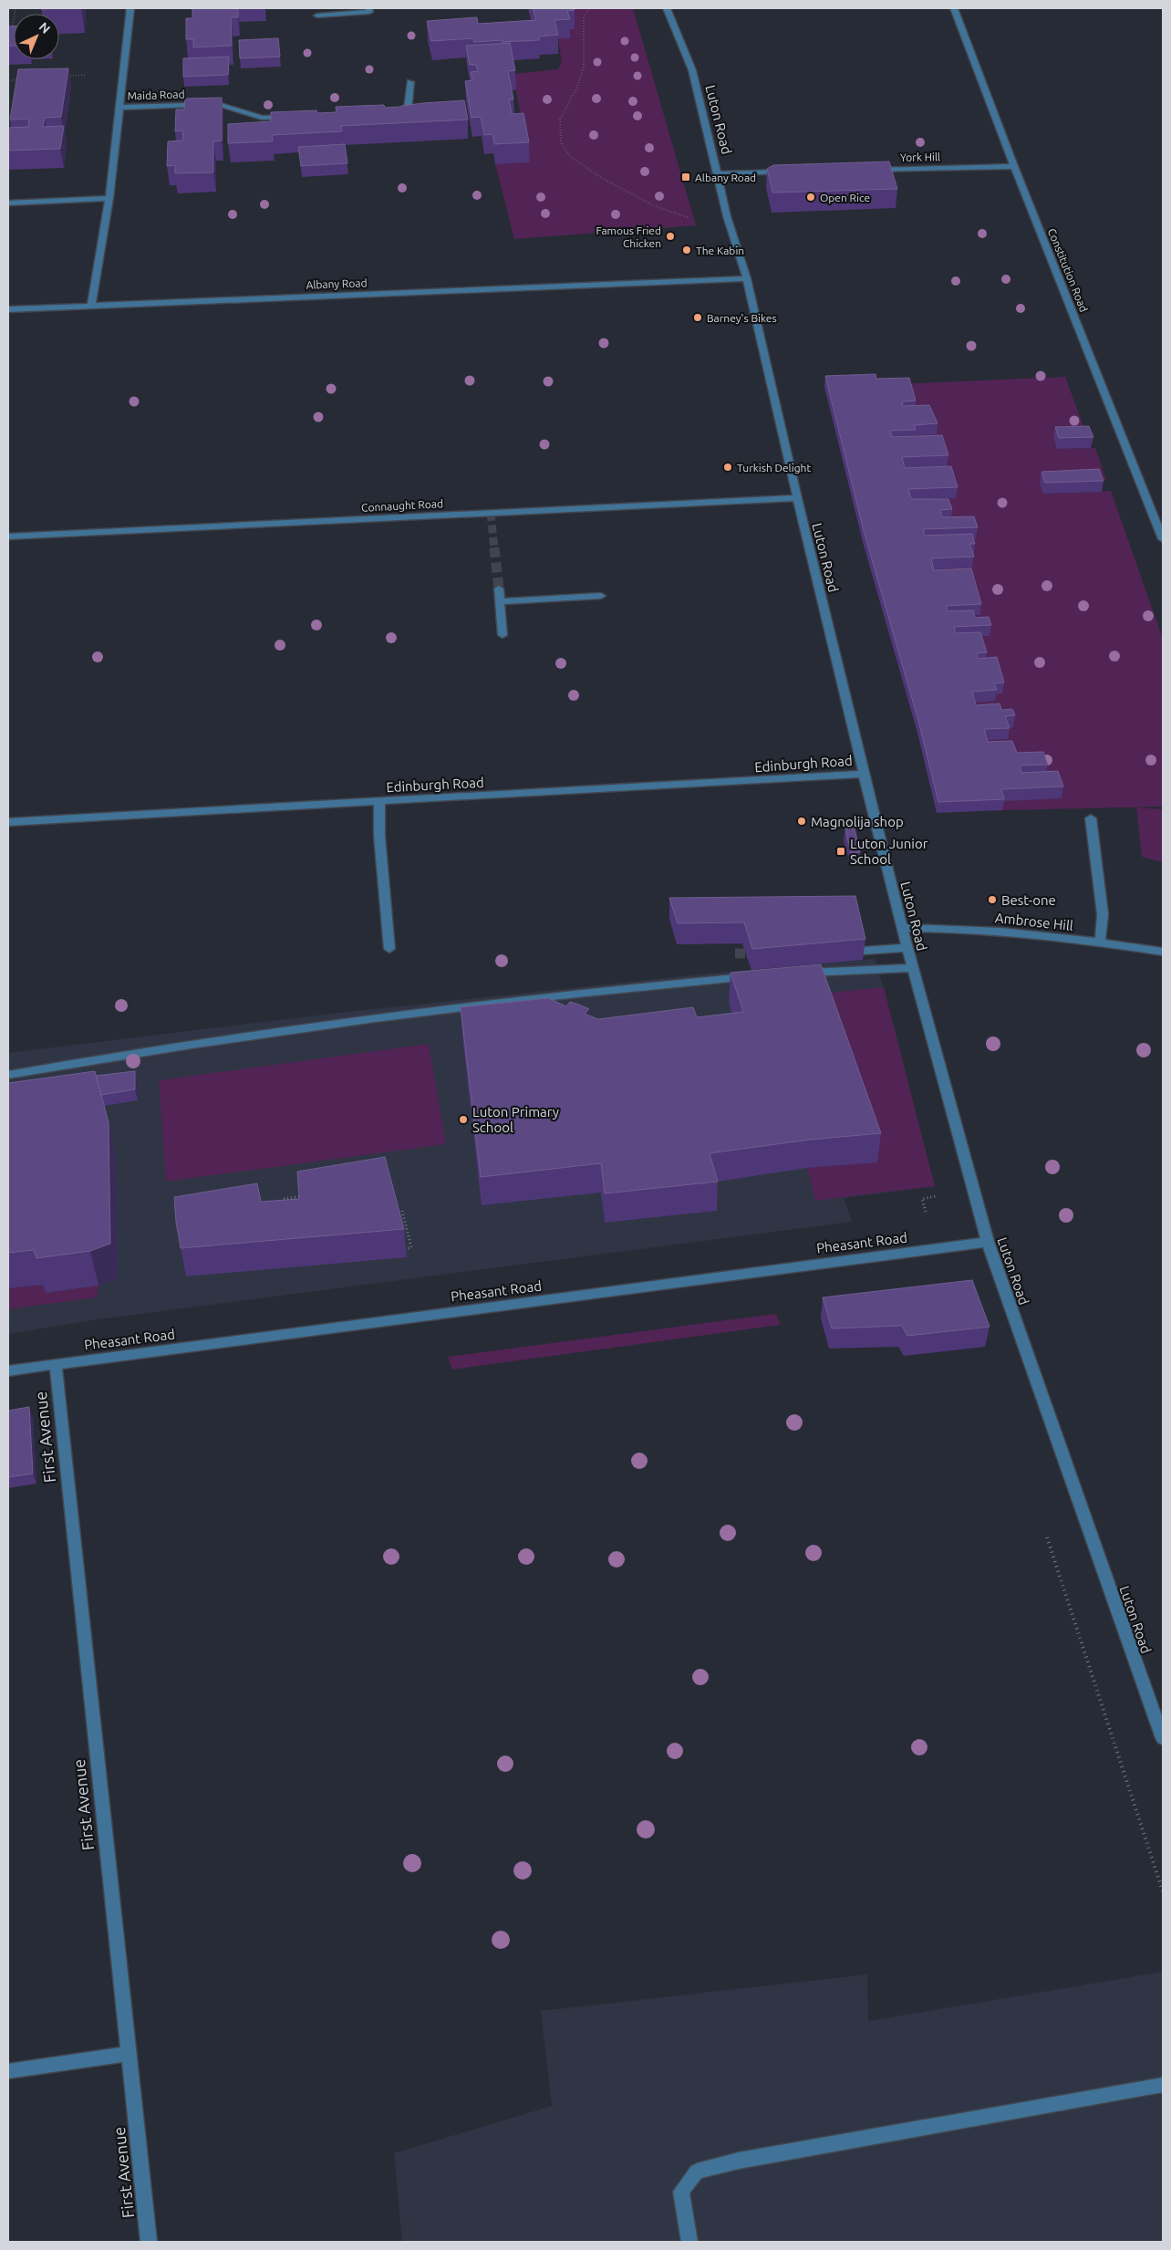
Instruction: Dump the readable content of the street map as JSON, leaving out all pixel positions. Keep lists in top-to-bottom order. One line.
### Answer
{"streets":{"street":["Maida Road","Luton Road","York Hill","Constitution Road","Albany Road","Connaught Road","Edinburgh Road","Ambrose Hill","Pheasant Road","First Avenue"]},"crossings":[["Maida Road","Albany Road"],["Luton Road","Albany Road"],["Luton Road","Connaught Road"],["Luton Road","Edinburgh Road"],["Luton Road","Ambrose Hill"],["Luton Road","Pheasant Road"],["York Hill","Constitution Road"],["Pheasant Road","First Avenue"]],"places":{"transit":["Albany Road","Luton Junior School"],"other":["Open Rice","Famous Fried Chicken","The Kabin","Barney's Bikes","Turkish Delight","Magnolija shop","Best-one","Luton Primary School"]},"north":"top right"}
